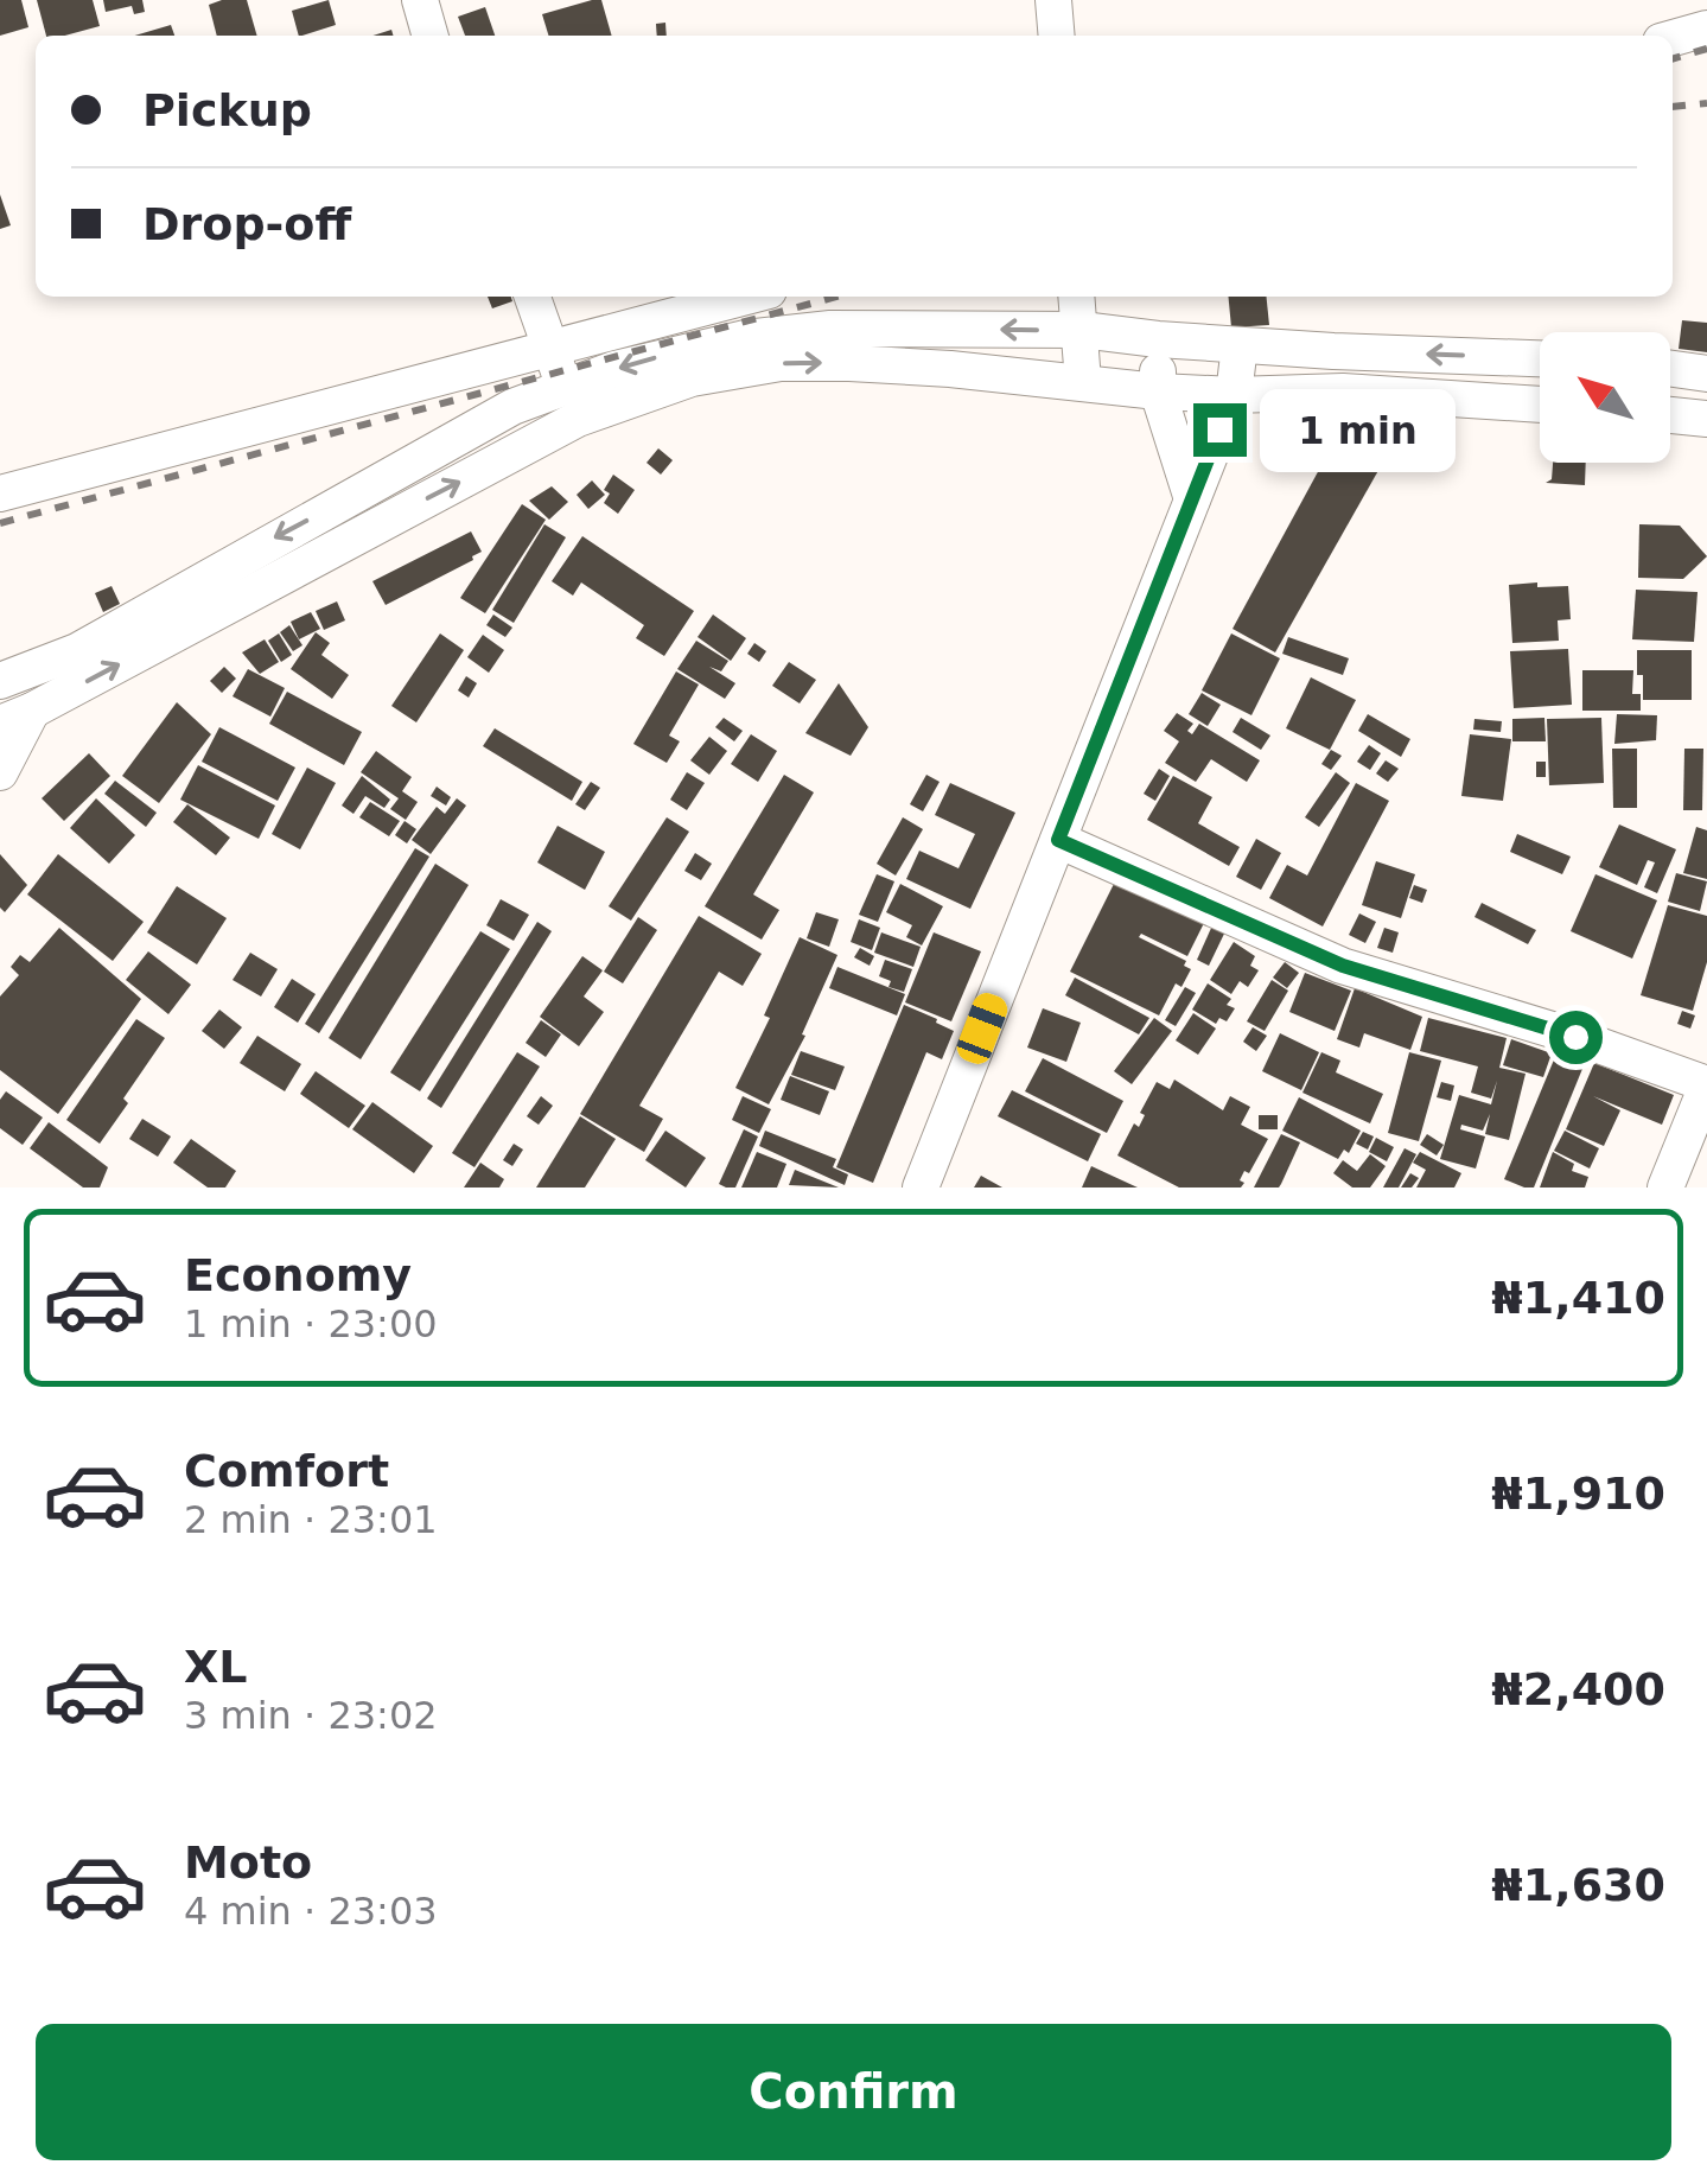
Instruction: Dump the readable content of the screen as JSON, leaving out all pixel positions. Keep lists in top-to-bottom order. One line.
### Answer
{"north":"top left","page":{"banner":["Pickup","Drop-off"],"bubble":"1 min","list":[{"name":"Economy","note":"1 min · 23:00","value":"₦1,410"},{"name":"Comfort","note":"2 min · 23:01","value":"₦1,910"},{"name":"XL","note":"3 min · 23:02","value":"₦2,400"},{"name":"Moto","note":"4 min · 23:03","value":"₦1,630"}],"buttons":"Confirm"}}
